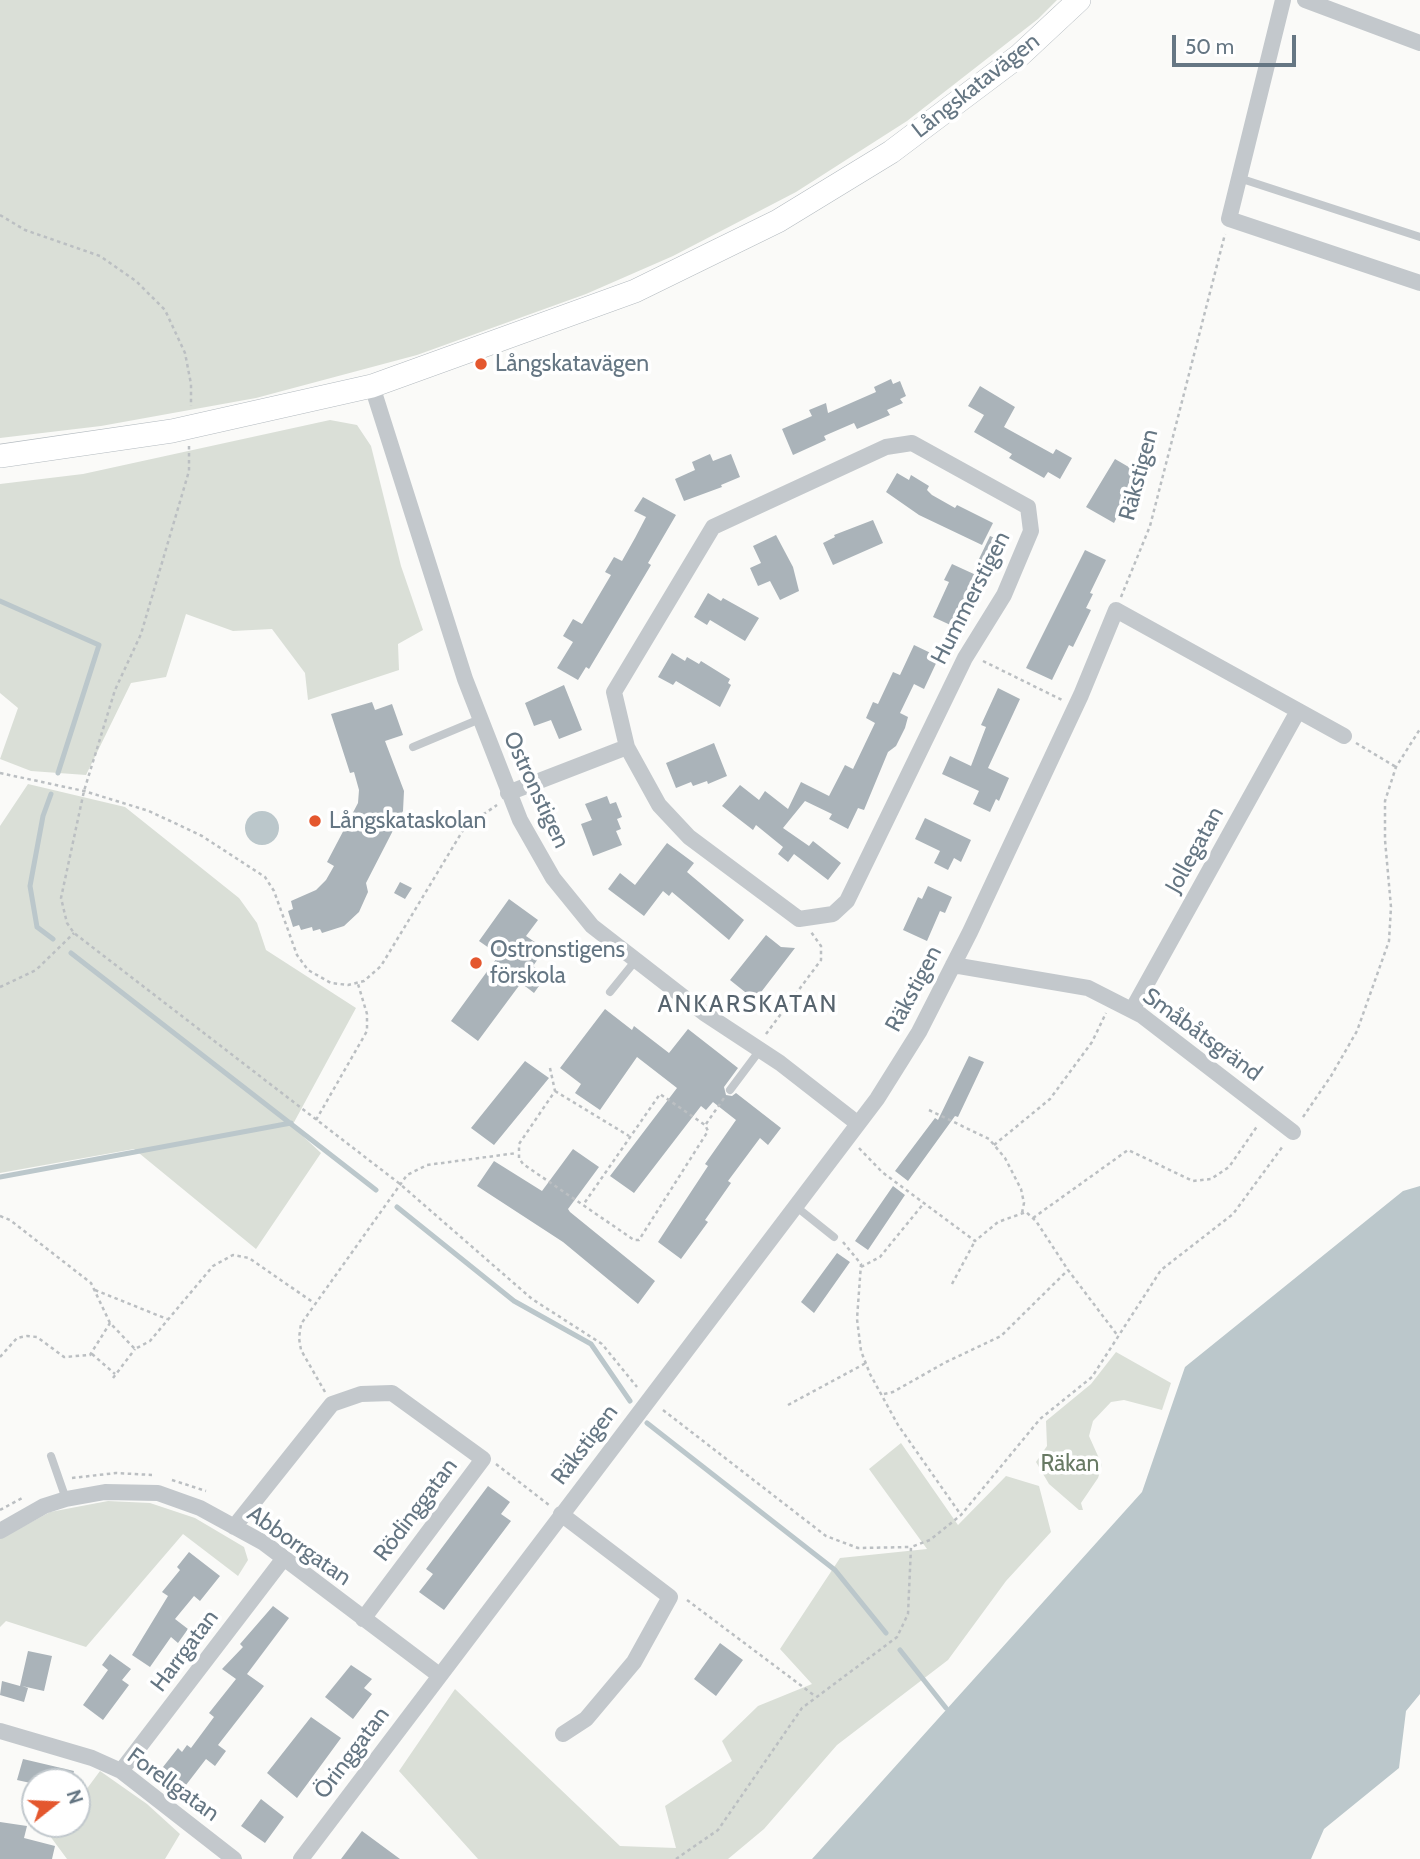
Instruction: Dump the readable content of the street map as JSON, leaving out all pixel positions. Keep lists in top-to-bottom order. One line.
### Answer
{"streets":{"street":["Långskatavägen","Räkstigen","Hummerstigen","Ostronstigen","Jollegatan","Småbåtsgränd","Rödinggatan","Abborrgatan","Harrgatan","Öringgatan","Forellgatan"]},"crossings":[["Långskatavägen","Ostronstigen"],["Räkstigen","Ostronstigen"],["Räkstigen","Småbåtsgränd"],["Räkstigen","Abborrgatan"],["Räkstigen","Öringgatan"],["Jollegatan","Småbåtsgränd"],["Rödinggatan","Abborrgatan"],["Abborrgatan","Harrgatan"],["Abborrgatan","Öringgatan"],["Harrgatan","Forellgatan"]],"districts":["ANKARSKATAN"],"parks":["Räkan"],"places":["Långskatavägen","Långskataskolan","Ostronstigens förskola"],"scale_bar":"50 m","north":"right"}
